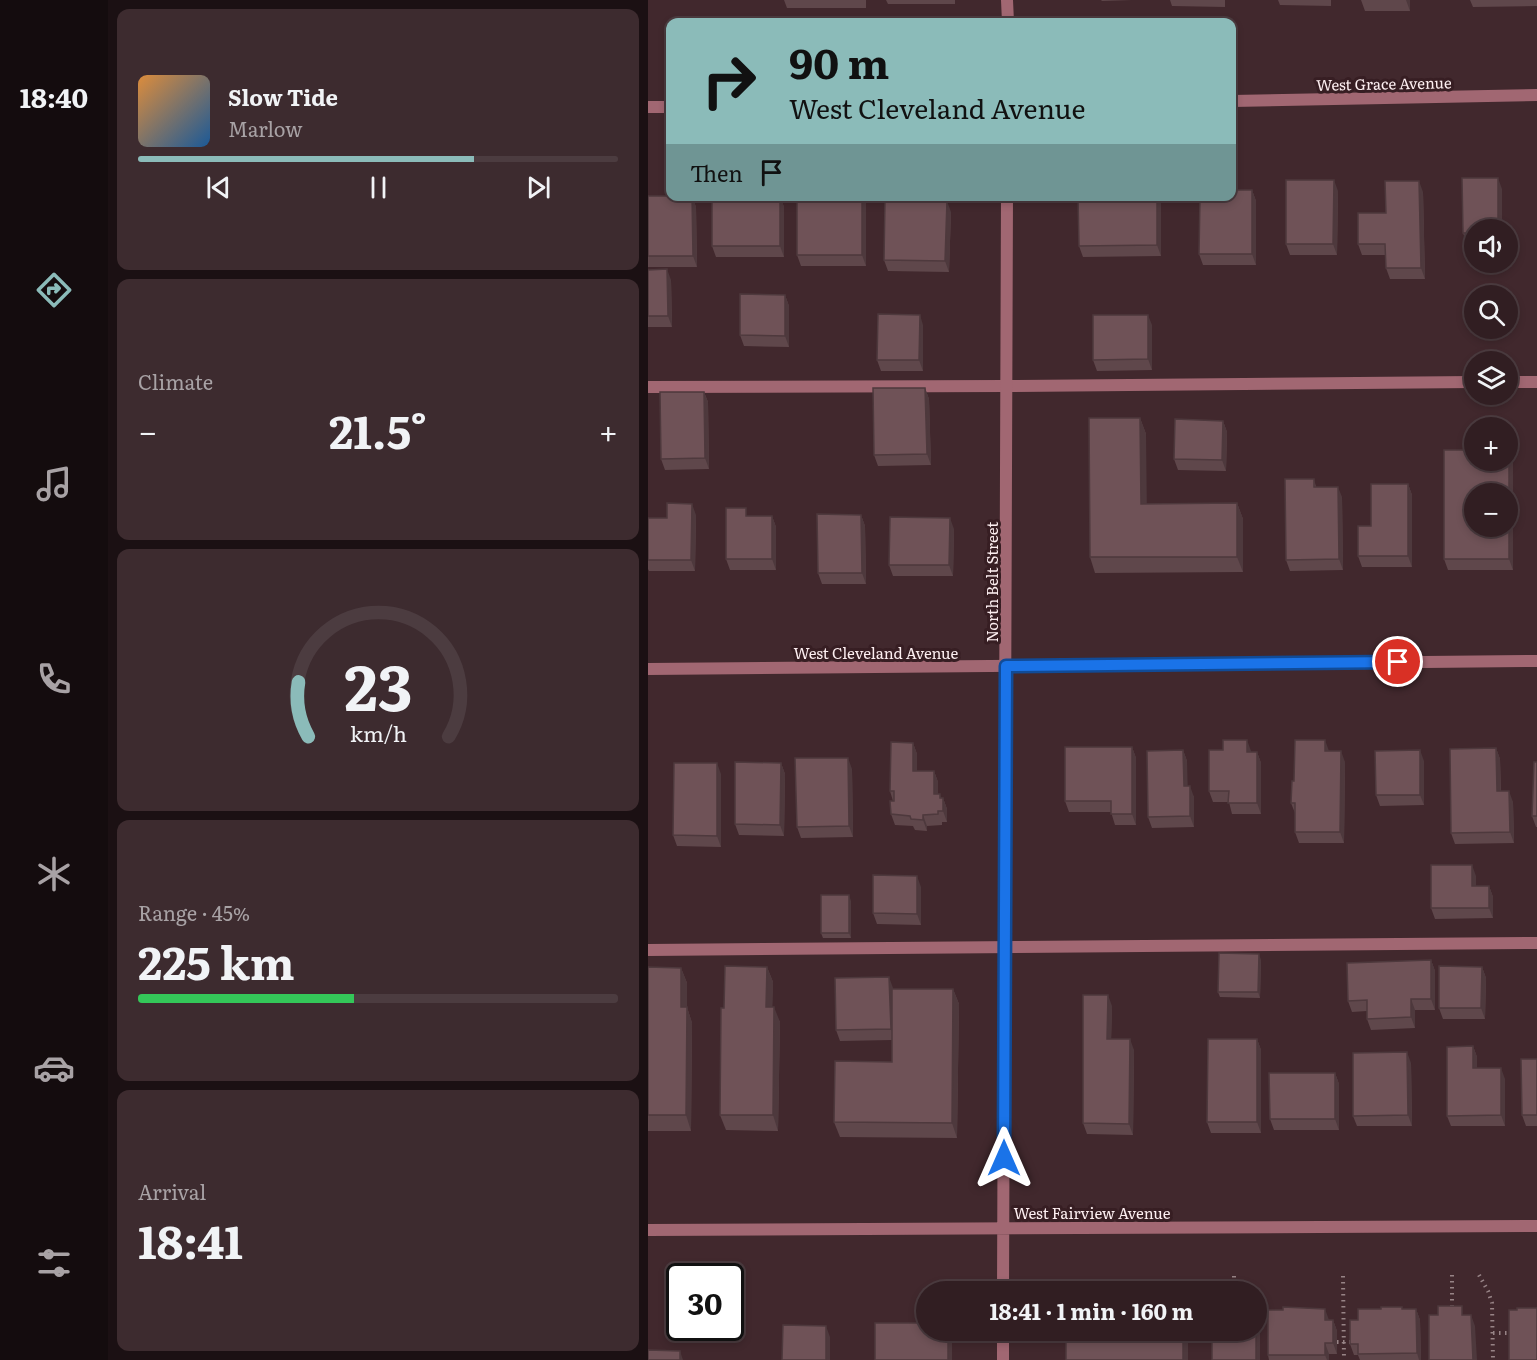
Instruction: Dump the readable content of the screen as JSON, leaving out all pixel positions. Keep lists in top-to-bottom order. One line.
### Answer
{"streets":{"street":["West Grace Avenue","North Belt Street","West Cleveland Avenue","West Fairview Avenue"]},"crossings":[["North Belt Street","West Cleveland Avenue"],["North Belt Street","West Fairview Avenue"]],"page":{"tabs":"18:40","turn":["90 m","West Cleveland Avenue"],"song":["Slow Tide","Marlow"],"then":"Then","map_buttons":["+","−"],"tile":["Climate",["Range · 45%","225 km"],["Arrival","18:41"]],"heat":["−","21.5°","+"],"limit":"30","trip":"18:41 · 1 min · 160 m","gauge":["23","km/h"]}}
